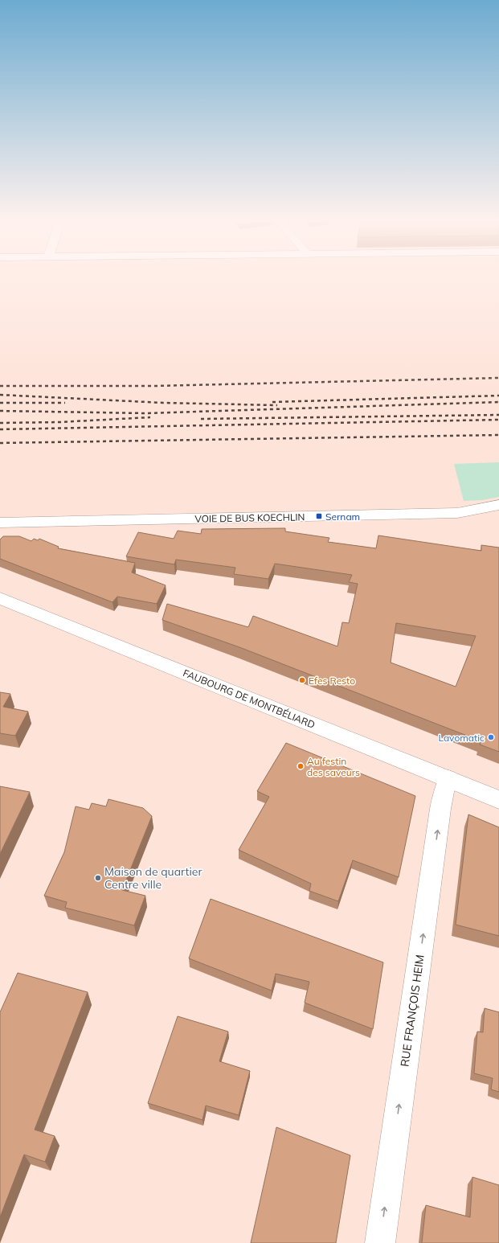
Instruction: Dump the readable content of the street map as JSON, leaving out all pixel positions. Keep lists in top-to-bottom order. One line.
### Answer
{"streets":{"street":["VOIE DE BUS KOECHLIN","FAUBOURG DE MONTBÉLIARD","RUE FRANÇOIS HEIM"]},"crossings":[["FAUBOURG DE MONTBÉLIARD","RUE FRANÇOIS HEIM"]],"one_way":["RUE FRANÇOIS HEIM"],"places":{"transit":["Sernam"],"other":["Efes Resto","Lavomatic","Au festin des saveurs","Maison de quartier Centre ville"]}}
